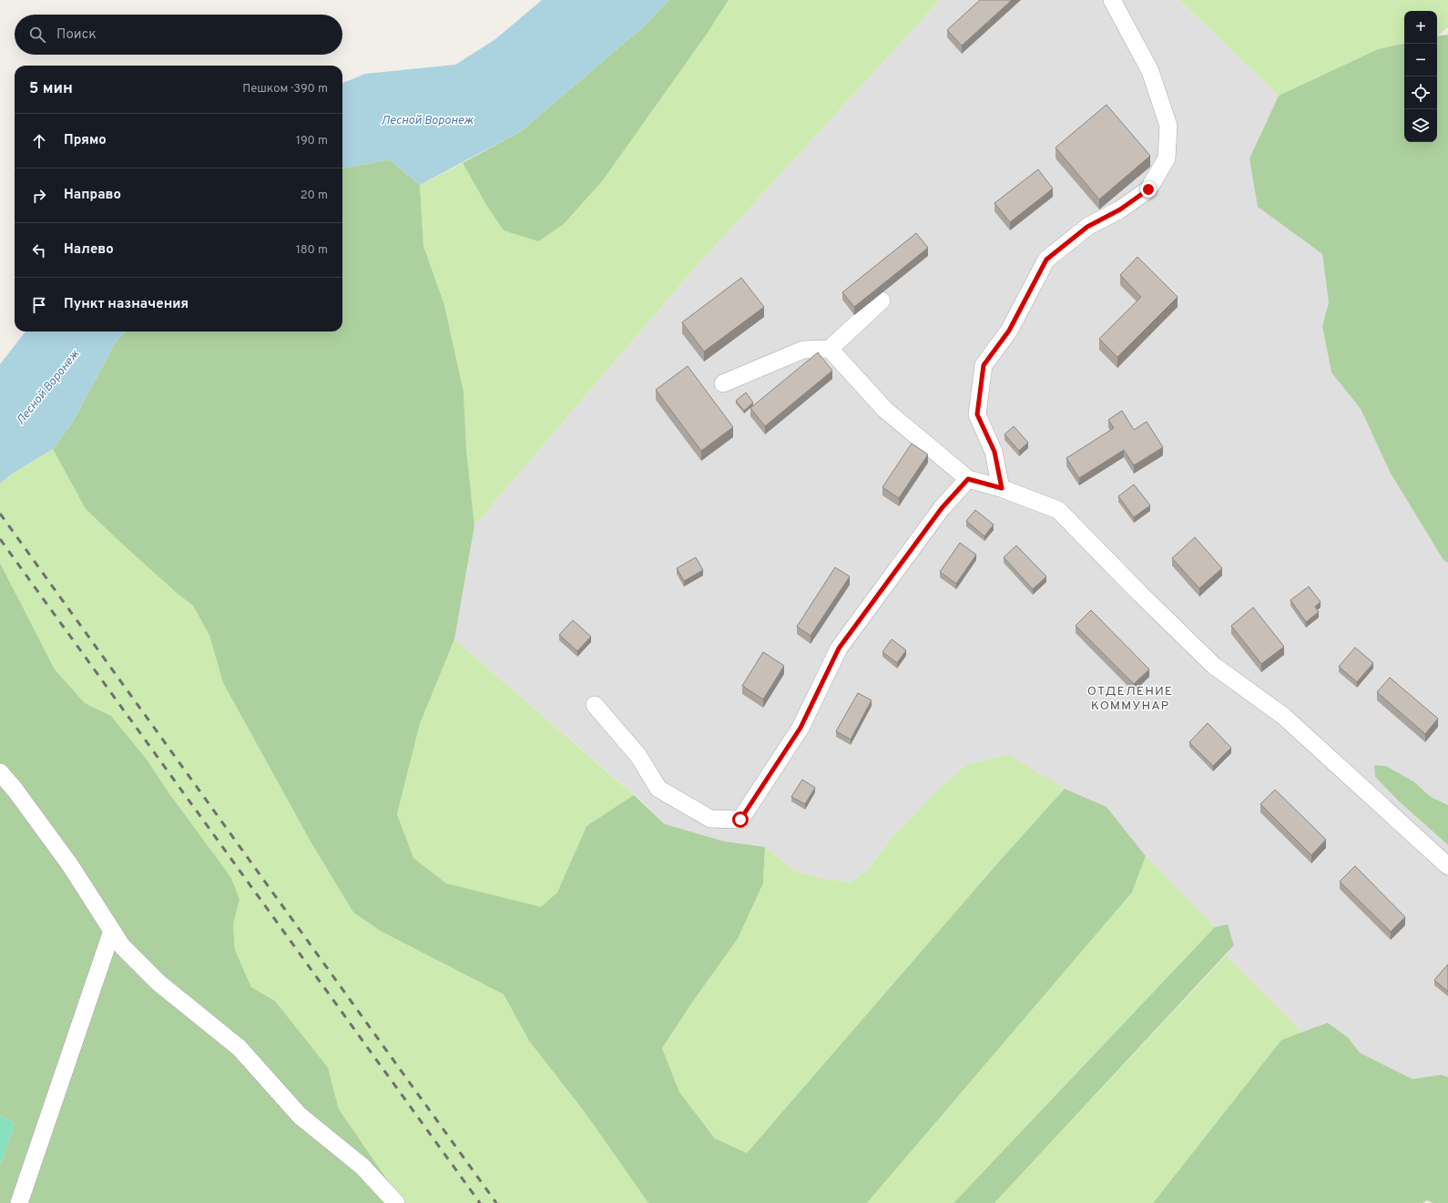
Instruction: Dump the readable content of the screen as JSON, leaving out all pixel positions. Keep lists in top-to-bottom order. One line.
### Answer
{"districts":["ОТДЕЛЕНИЕ КОММУНАР"],"water":["Лесной Воронеж"],"page":{"map_buttons":["+","−"],"search":"Поиск","heading":["5 мин","Пешком · 390 m"],"list":[["Прямо","190 m"],["Направо","20 m"],["Налево","180 m"],"Пункт назначения"]}}
